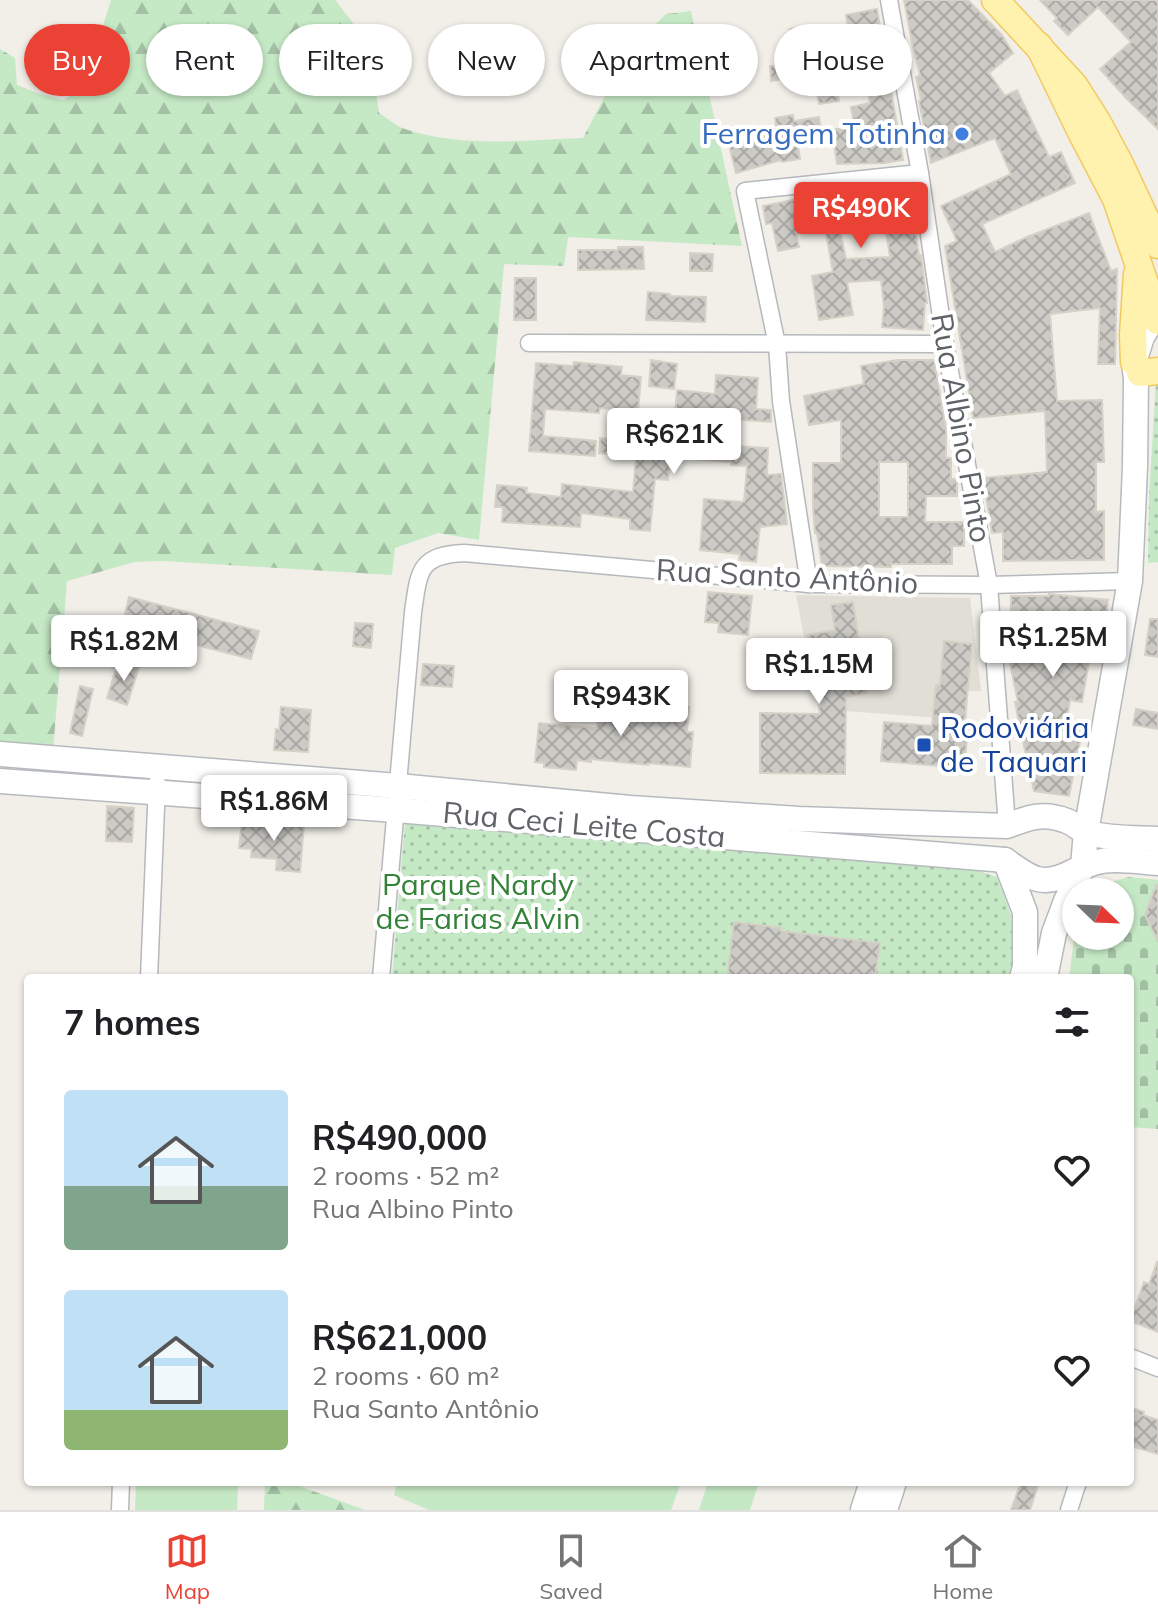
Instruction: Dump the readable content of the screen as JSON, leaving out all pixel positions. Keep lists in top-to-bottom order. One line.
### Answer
{"streets":{"street":["Rua Albino Pinto","Rua Santo Antônio","Rua Ceci Leite Costa"]},"crossings":[["Rua Albino Pinto","Rua Santo Antônio"],["Rua Albino Pinto","Rua Ceci Leite Costa"],["Rua Santo Antônio","Rua Ceci Leite Costa"]],"parks":["Parque Nardy de Farias Alvin"],"places":{"other":["Ferragem Totinha"],"transit":["Rodoviária de Taquari"]},"north":"bottom right","page":{"chip":["Buy","Rent","Filters","New","Apartment","House"],"price":["R$490K","R$621K","R$1.25M","R$1.82M","R$1.15M","R$943K","R$1.86M"],"heading":"7 homes","list":[{"name":"R$490,000","note":"2 rooms · 52 m² · Rua Albino Pinto"},{"name":"R$621,000","note":"2 rooms · 60 m² · Rua Santo Antônio"}],"tabs":["Map","Saved","Home"]}}
